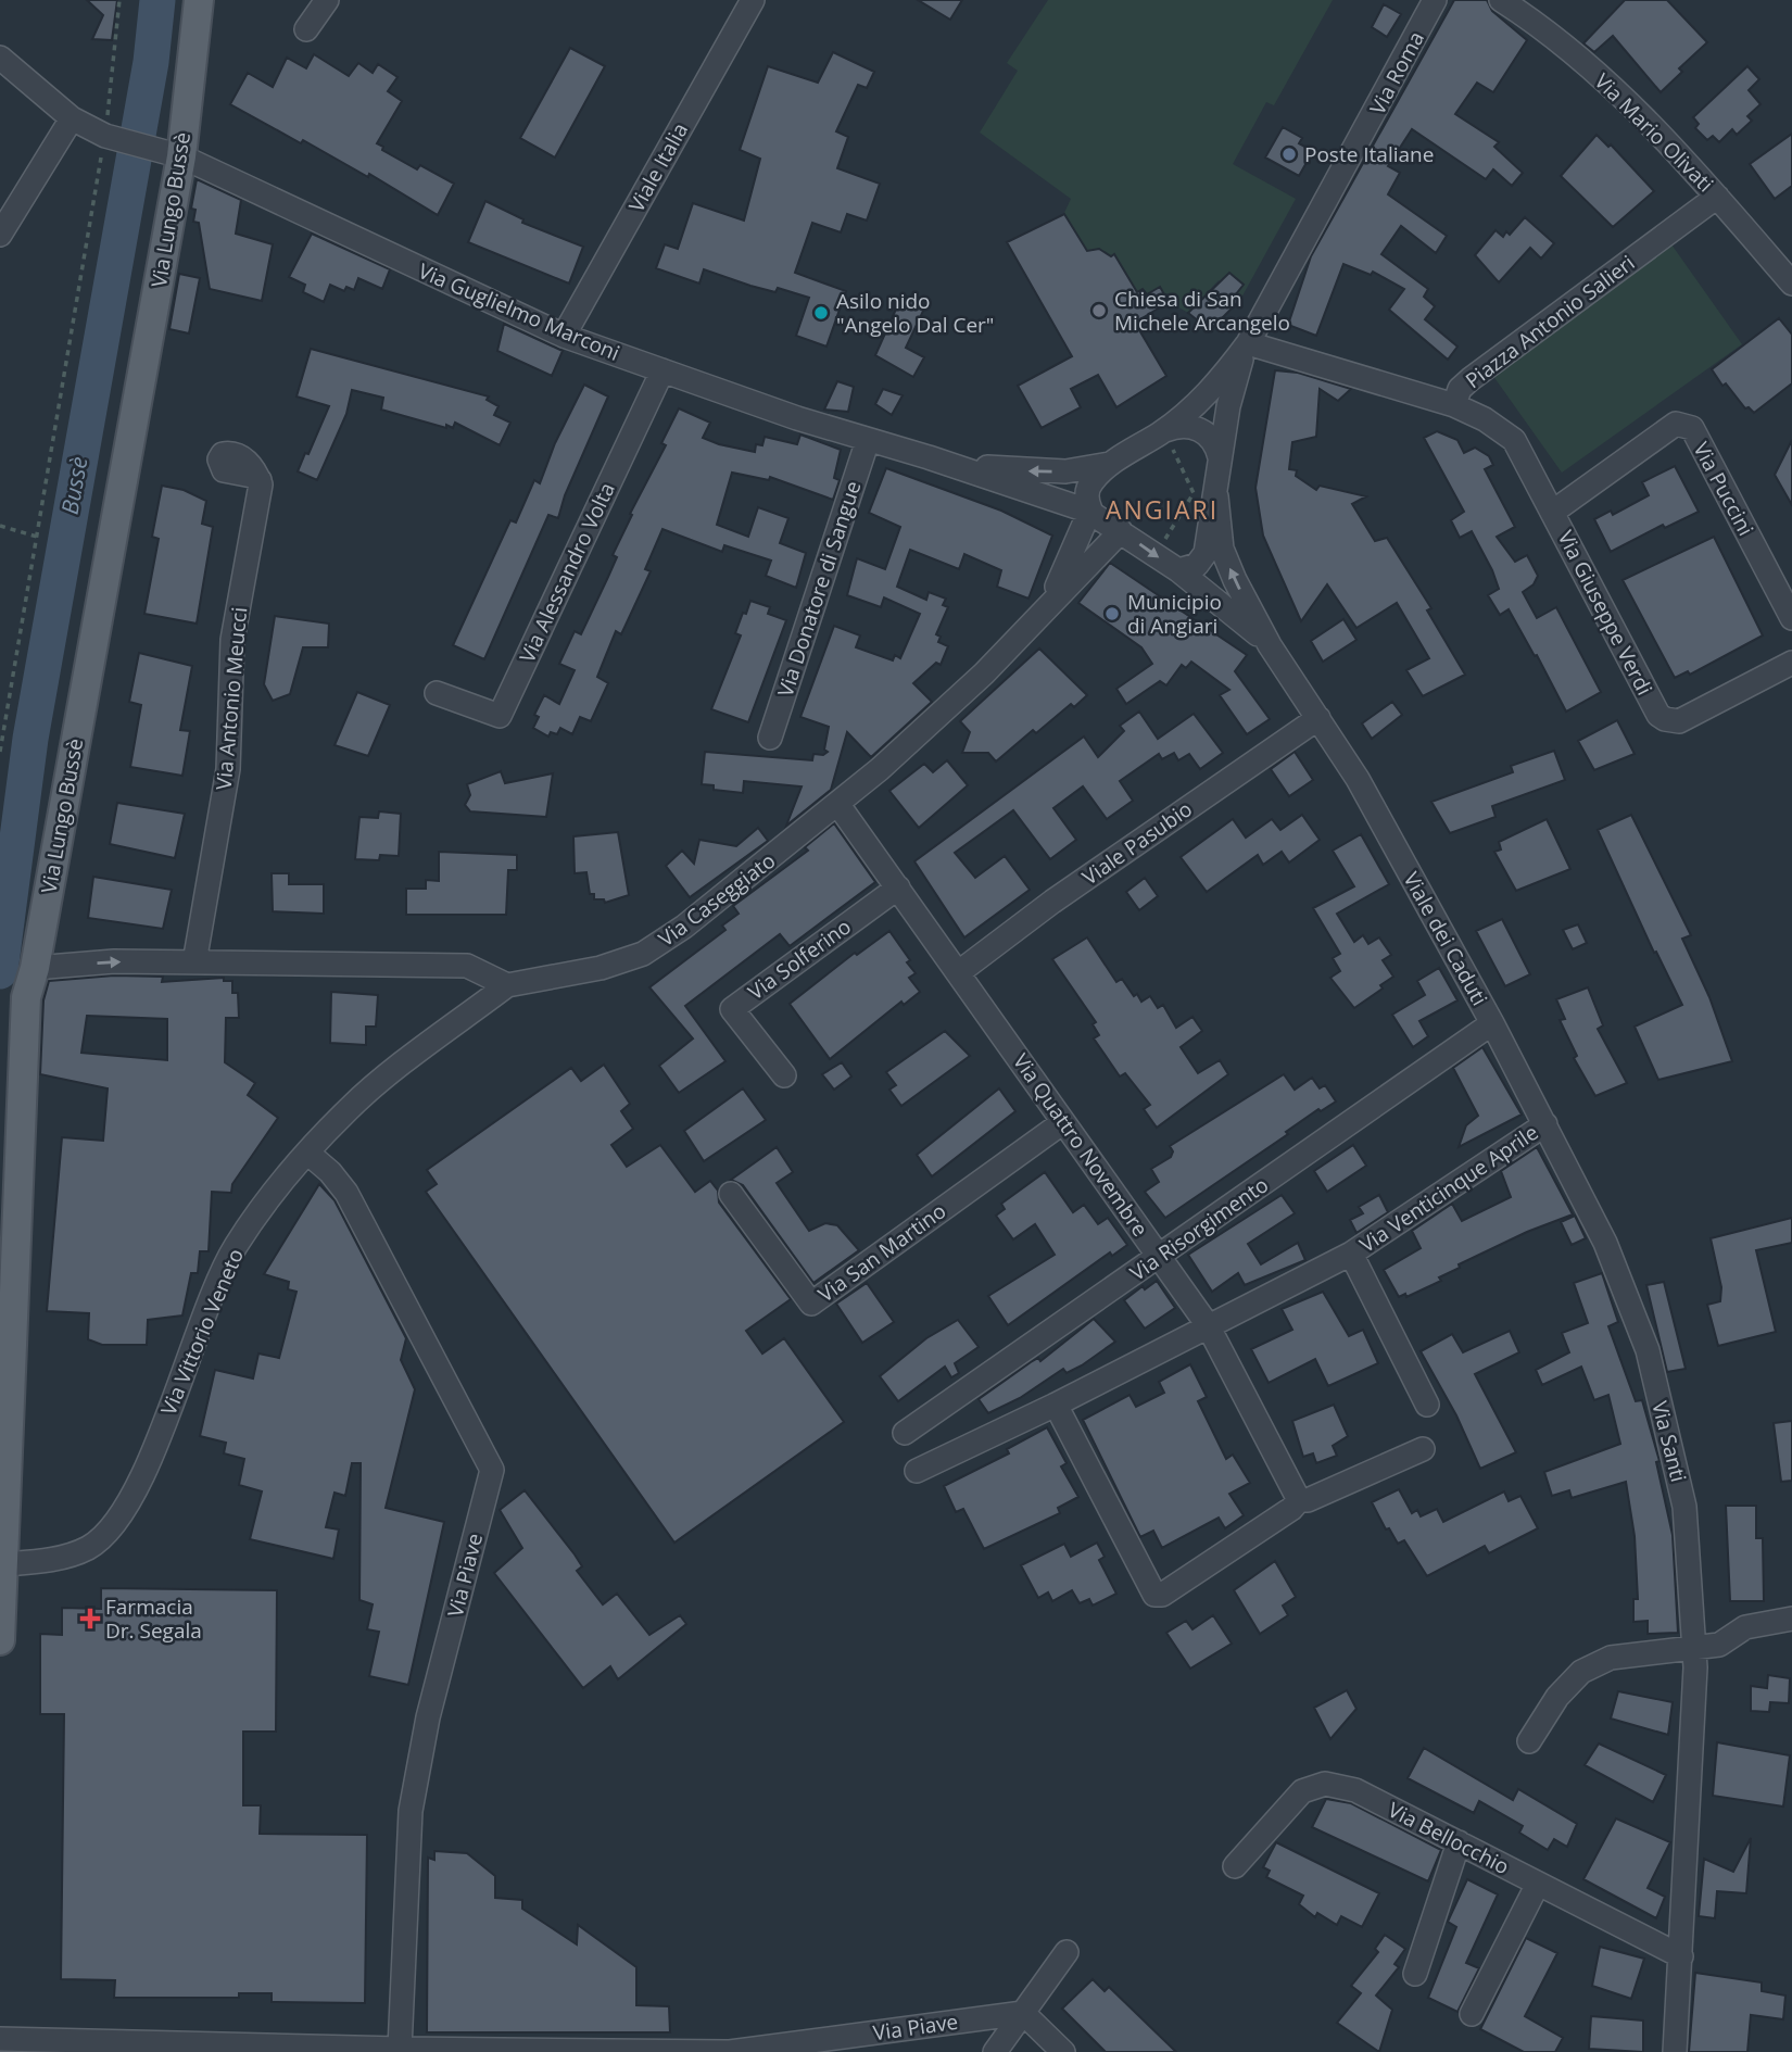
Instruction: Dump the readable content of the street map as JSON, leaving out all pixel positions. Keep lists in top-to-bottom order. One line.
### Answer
{"streets":{"main road":["Via Lungo Bussè"],"street":["Via Roma","Via Mario Olivati","Viale Italia","Via Guglielmo Marconi","Piazza Antonio Salieri","Via Puccini","Via Alessandro Volta","Via Donatore di Sangue","Via Giuseppe Verdi","Via Antonio Meucci","Viale Pasubio","Via Caseggiato","Viale dei Caduti","Via Solferino","Via Quattro Novembre","Via Venticinque Aprile","Via Risorgimento","Via San Martino","Via Vittorio Veneto","Via Santi","Via Piave","Via Bellocchio"]},"crossings":[["Via Roma","Piazza Antonio Salieri"],["Via Mario Olivati","Piazza Antonio Salieri"],["Viale Italia","Via Guglielmo Marconi"],["Via Lungo Bussè","Via Guglielmo Marconi"],["Via Lungo Bussè","Via Vittorio Veneto"],["Via Guglielmo Marconi","Via Alessandro Volta"],["Via Guglielmo Marconi","Via Donatore di Sangue"],["Piazza Antonio Salieri","Via Giuseppe Verdi"],["Via Puccini","Via Giuseppe Verdi"],["Viale Pasubio","Viale dei Caduti"],["Viale Pasubio","Via Quattro Novembre"],["Via Caseggiato","Via Quattro Novembre"],["Via Caseggiato","Via Vittorio Veneto"],["Viale dei Caduti","Via Venticinque Aprile"],["Viale dei Caduti","Via Risorgimento"],["Viale dei Caduti","Via Santi"],["Via Solferino","Via Quattro Novembre"],["Via Quattro Novembre","Via Venticinque Aprile"],["Via Quattro Novembre","Via Risorgimento"],["Via Quattro Novembre","Via San Martino"],["Via Vittorio Veneto","Via Piave"],["Via Santi","Via Bellocchio"]],"districts":["ANGIARI"],"water":["Bussè"],"places":{"other":["Poste Italiane","Chiesa di San Michele Arcangelo","Asilo nido \"Angelo Dal Cer\"","Municipio di Angiari"],"health":["Farmacia Dr. Segala"]}}
